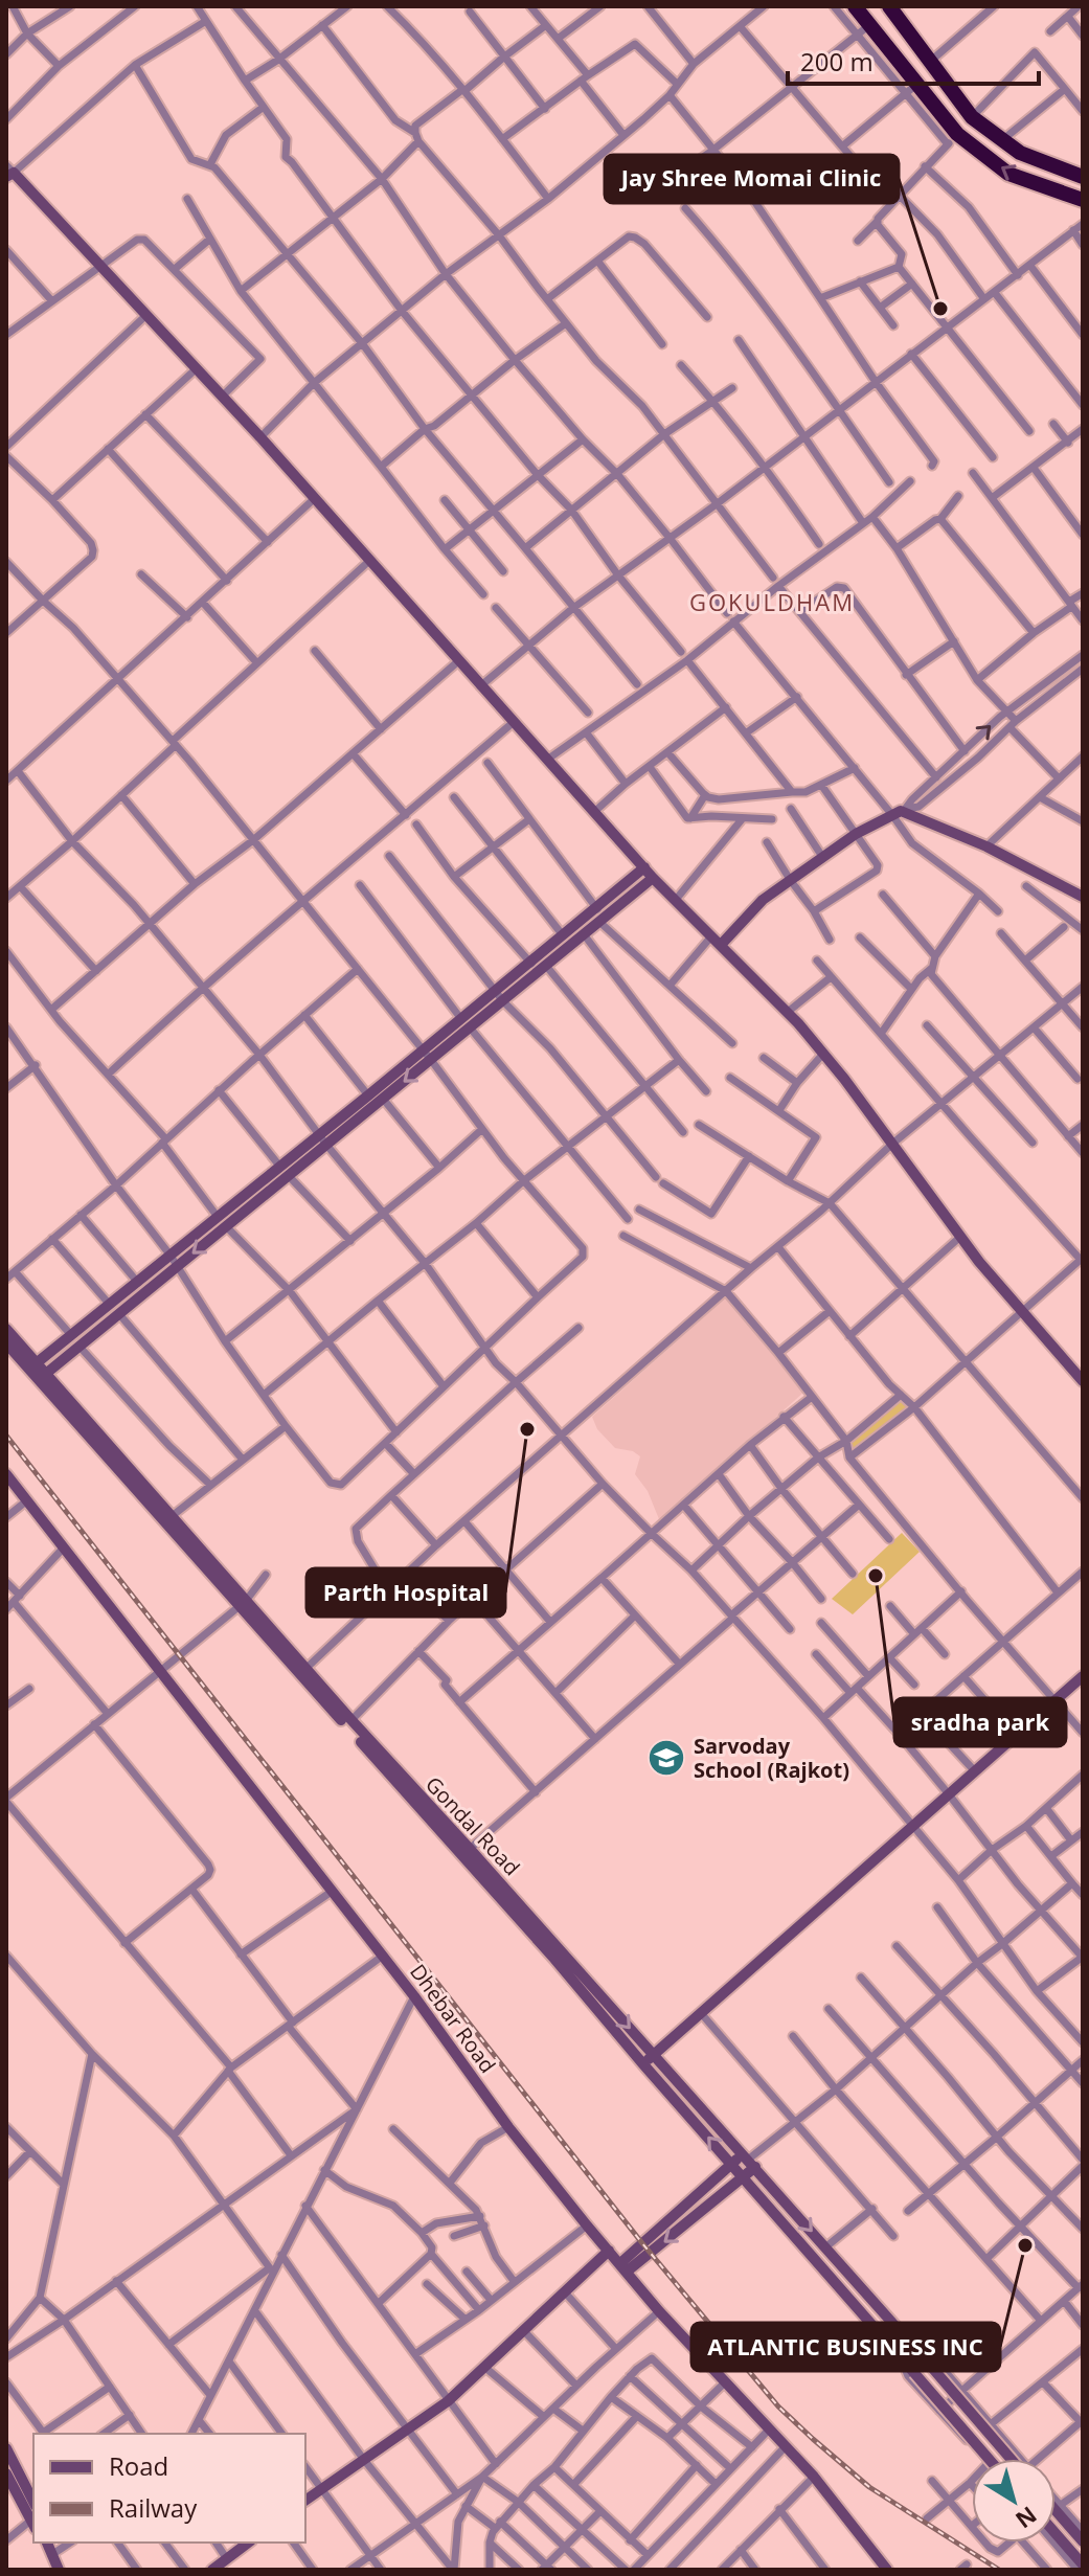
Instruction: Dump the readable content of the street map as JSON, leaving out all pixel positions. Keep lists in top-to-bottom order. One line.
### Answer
{"streets":{"street":["Gondal Road","Dhebar Road"]},"districts":["GOKULDHAM"],"places":{"other":["Jay Shree Momai Clinic","Parth Hospital","sradha park","ATLANTIC BUSINESS INC"],"school or university":["Sarvoday School (Rajkot)"]},"legend":["Road","Railway"],"scale_bar":"200 m","north":"bottom right"}
